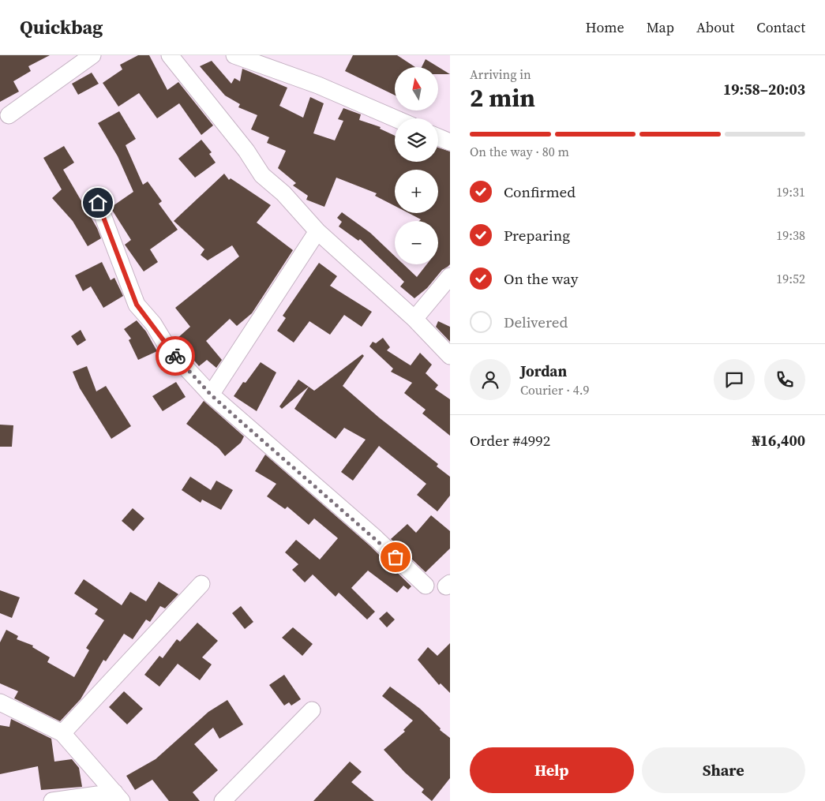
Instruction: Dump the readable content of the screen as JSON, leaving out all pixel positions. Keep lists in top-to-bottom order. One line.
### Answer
{"north":"top","page":{"header":"Quickbag","nav":["Home","Map","About","Contact"],"heading":["2 min","Arriving in","19:58–20:03"],"panel":["Jordan","Courier · 4.9","Order #4992","₦16,400"],"map_buttons":["+","−"],"bar":"On the way · 80 m","list":[["Confirmed","19:31"],["Preparing","19:38"],["On the way","19:52"],"Delivered"],"buttons":["Help","Share"]}}
